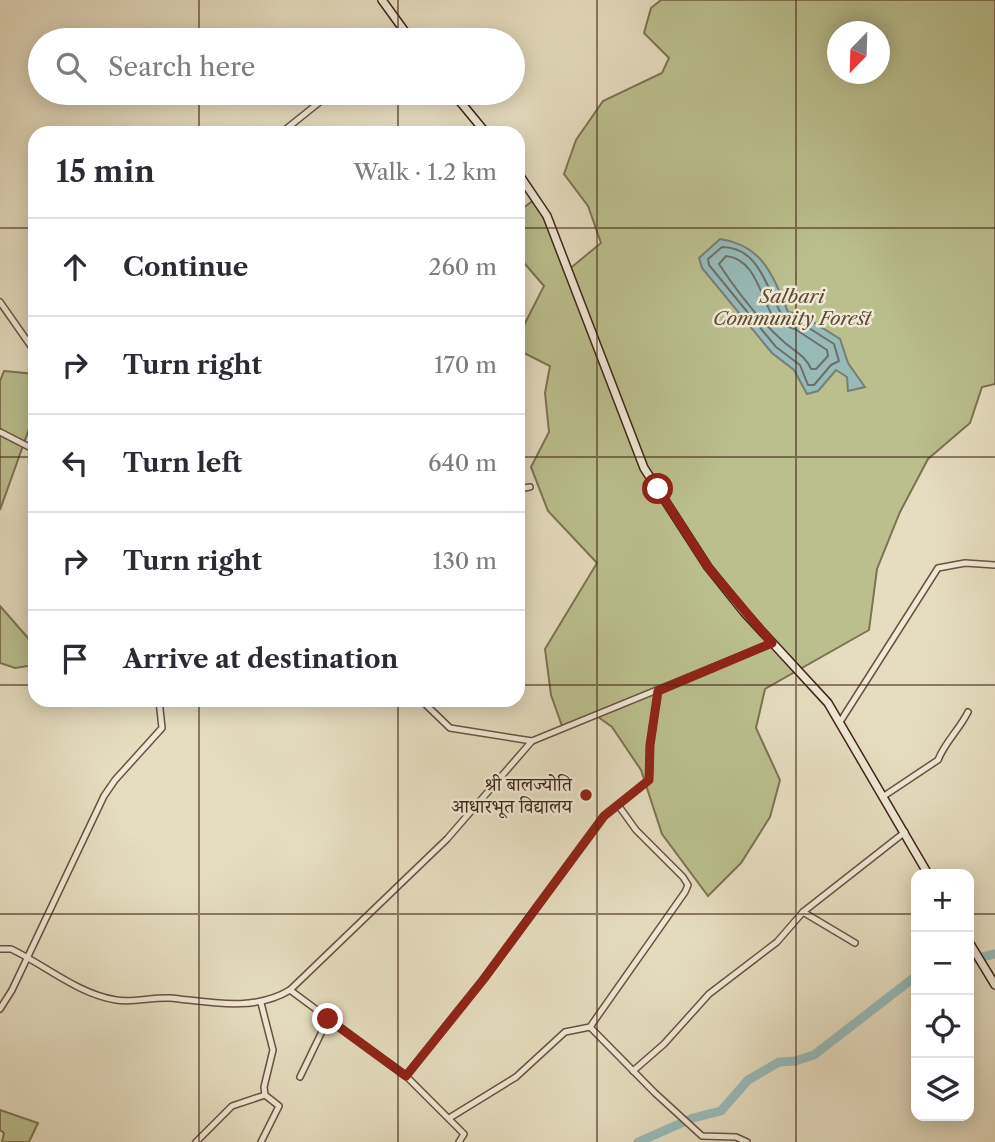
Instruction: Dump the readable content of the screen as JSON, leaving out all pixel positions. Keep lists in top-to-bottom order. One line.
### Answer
{"parks":["Salbari Community Forest"],"places":["श्री बालज्योति आधारभूत विद्यालय"],"north":"bottom left","page":{"search":"Search here","heading":["15 min","Walk · 1.2 km"],"list":[["Continue","260 m"],["Turn right","170 m"],["Turn left","640 m"],["Turn right","130 m"],"Arrive at destination"],"map_buttons":["+","−"]}}
